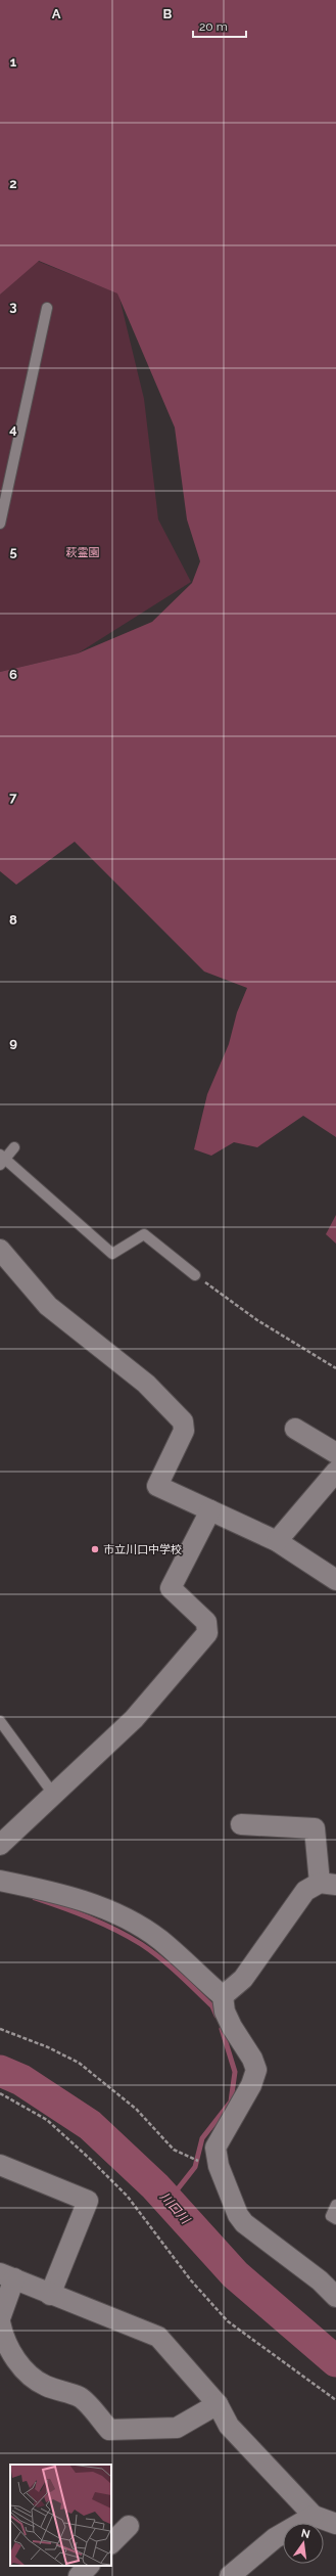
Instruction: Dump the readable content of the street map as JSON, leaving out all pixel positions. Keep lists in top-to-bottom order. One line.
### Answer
{"water":["川口川"],"parks":["萩霊園"],"places":["市立川口中学校"],"scale_bar":"20 m","north":"top","grid":{"columns":["A","B"],"rows":["1","2","3","4","5","6","7","8","9"]}}
